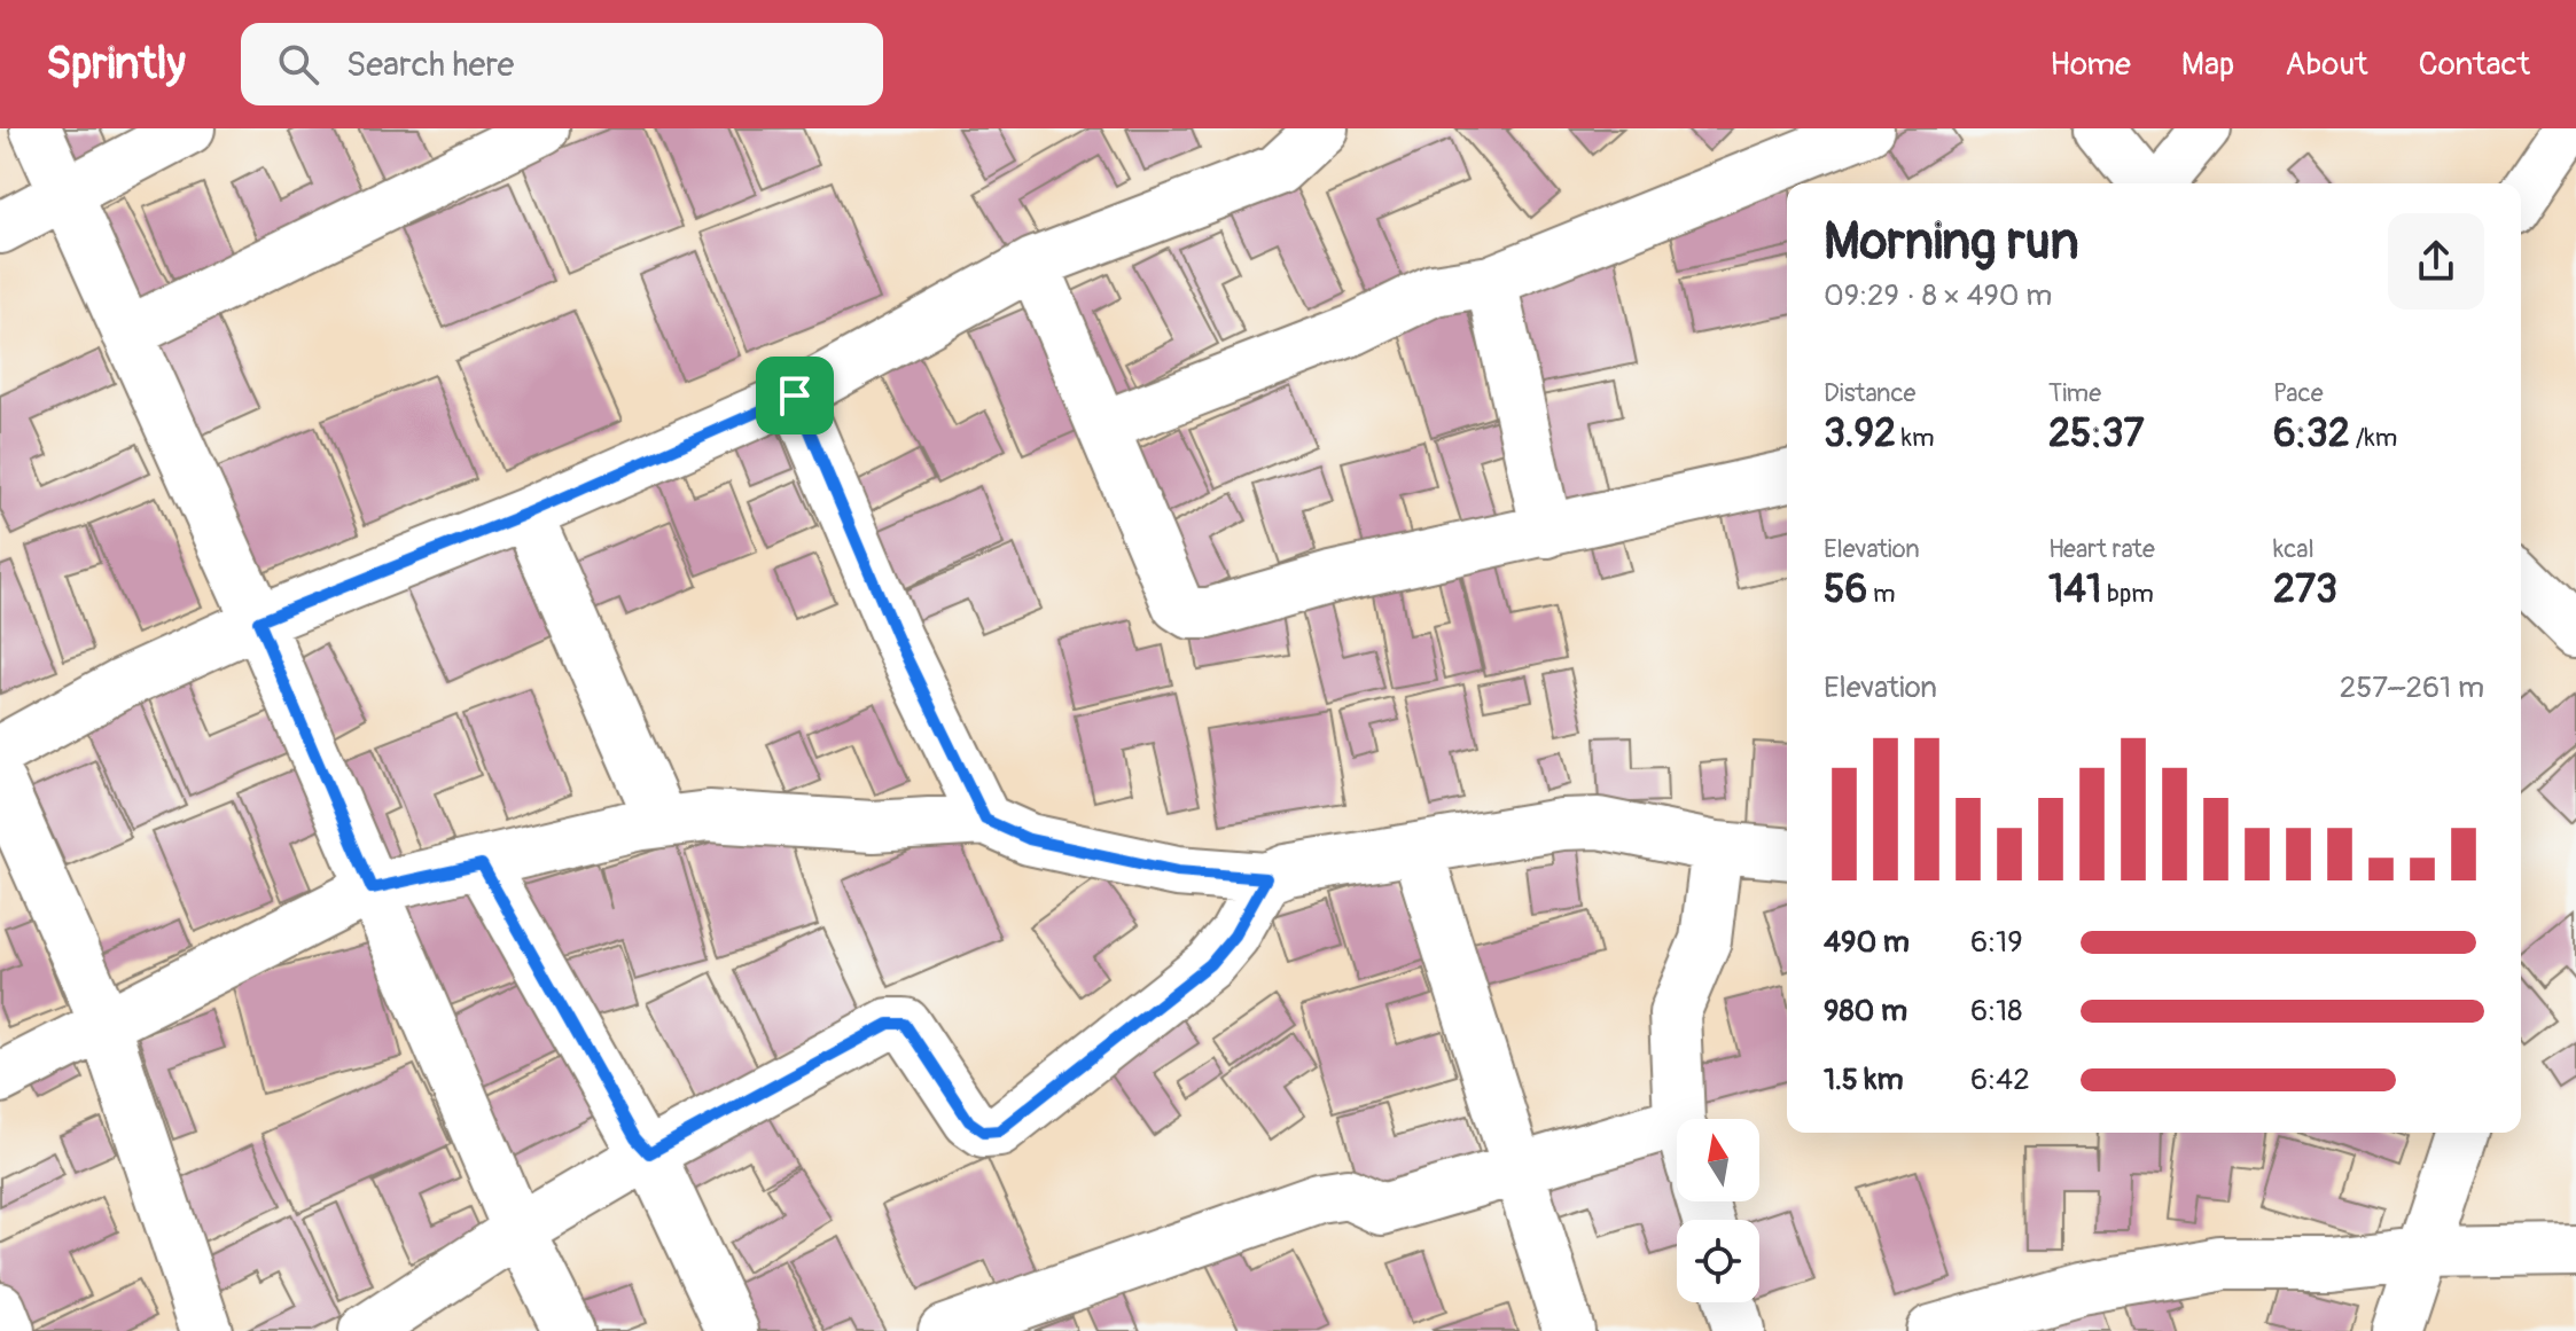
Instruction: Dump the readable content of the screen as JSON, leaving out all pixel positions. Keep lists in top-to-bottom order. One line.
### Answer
{"north":"top","page":{"header":"Sprintly","search":"Search here","nav":["Home","Map","About","Contact"],"heading":["Morning run","09:29 · 8 × 490 m"],"stats":[["Distance","3.92 km"],["Time","25:37"],["Pace","6:32 /km"],["Elevation","56 m"],["Heart rate","141 bpm"],["kcal","273"]],"chart":["Elevation","257–261 m"],"list":[{"name":"490 m","note":"6:19"},{"name":"980 m","note":"6:18"},{"name":"1.5 km","note":"6:42"}]}}
